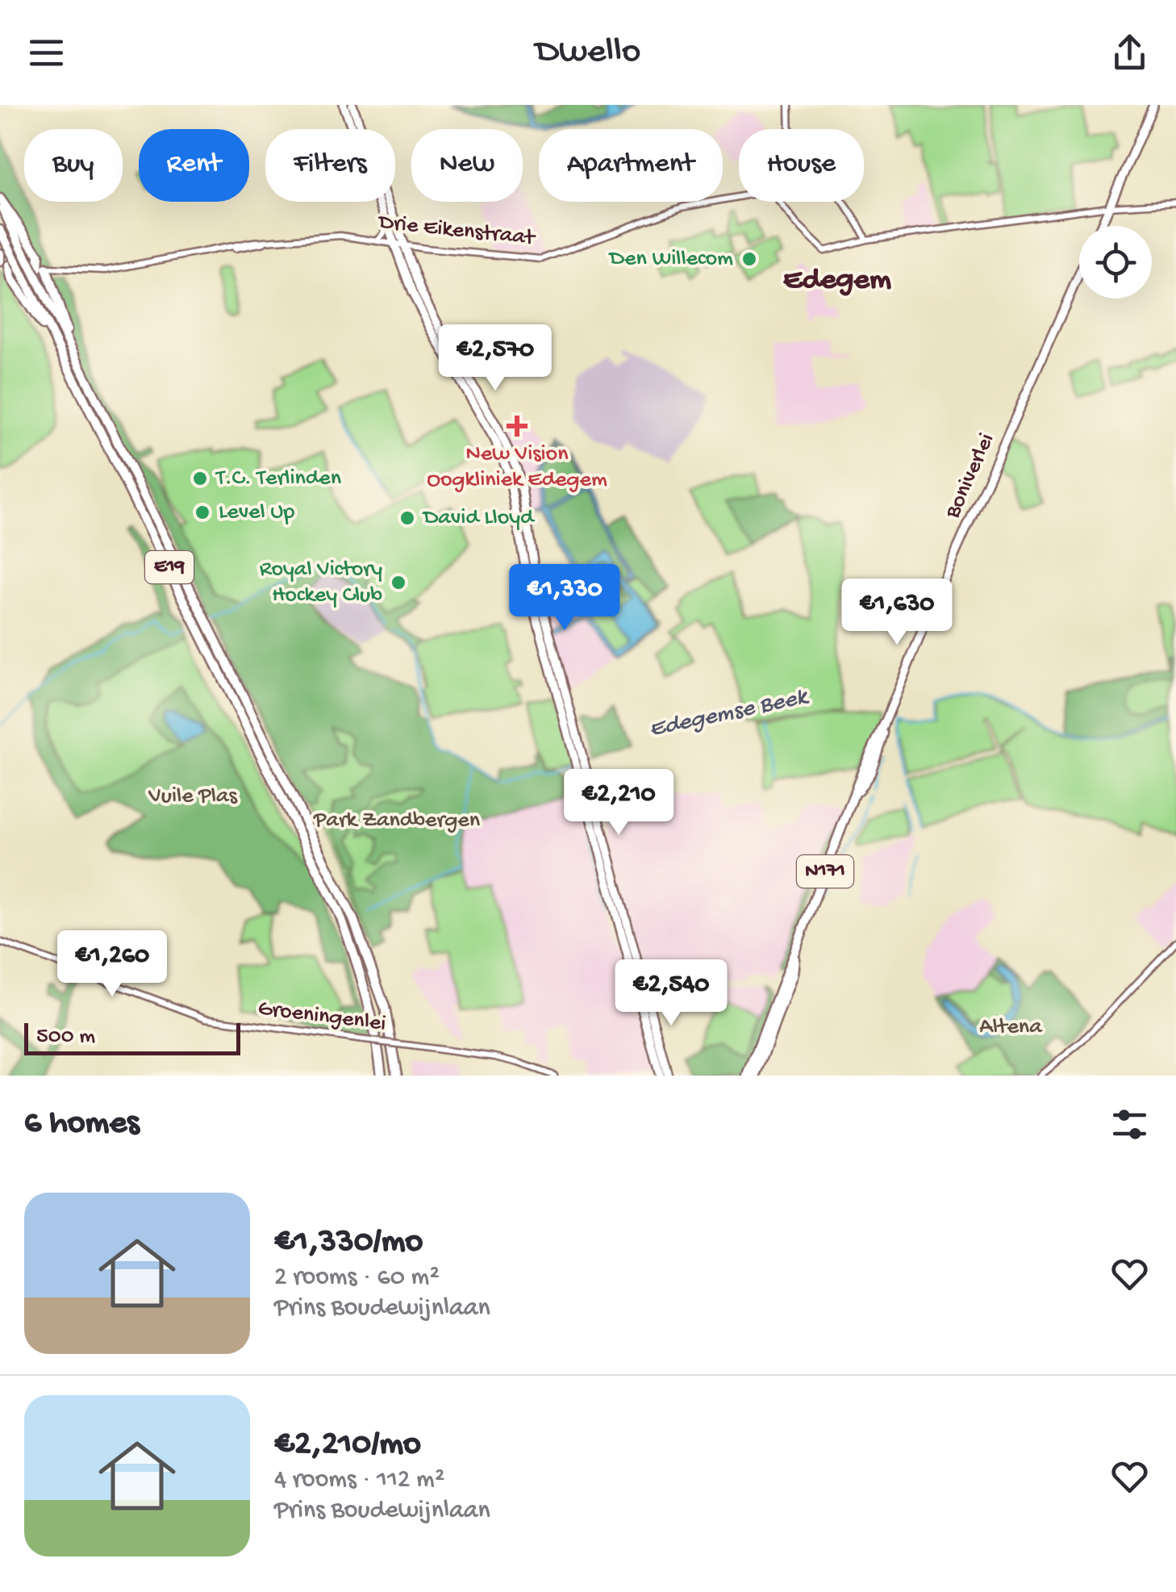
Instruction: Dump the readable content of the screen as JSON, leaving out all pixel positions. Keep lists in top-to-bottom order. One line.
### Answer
{"streets":{"highway":["Boniverlei","E19","N171"],"street":["Drie Eikenstraat","Groeningenlei"]},"crossings":[["Drie Eikenstraat","E19"],["Boniverlei","N171"]],"districts":["Edegem"],"water":["Edegemse Beek"],"parks":["Vuile Plas","Park Zandbergen","Altena"],"places":{"other":["Den Willecom","T.C. Terlinden","Level Up","David Lloyd","Royal Victory Hockey Club"],"health":["New Vision Oogkliniek Edegem"]},"scale_bar":"500 m","page":{"header":"Dwello","chip":["Buy","Rent","Filters","New","Apartment","House"],"price":["€2,570","€1,330","€1,630","€2,210","€1,260","€2,540"],"scale":"500 m","heading":"6 homes","list":[{"name":"€1,330/mo","note":"2 rooms · 60 m² · Prins Boudewijnlaan"},{"name":"€2,210/mo","note":"4 rooms · 112 m² · Prins Boudewijnlaan"}]}}
